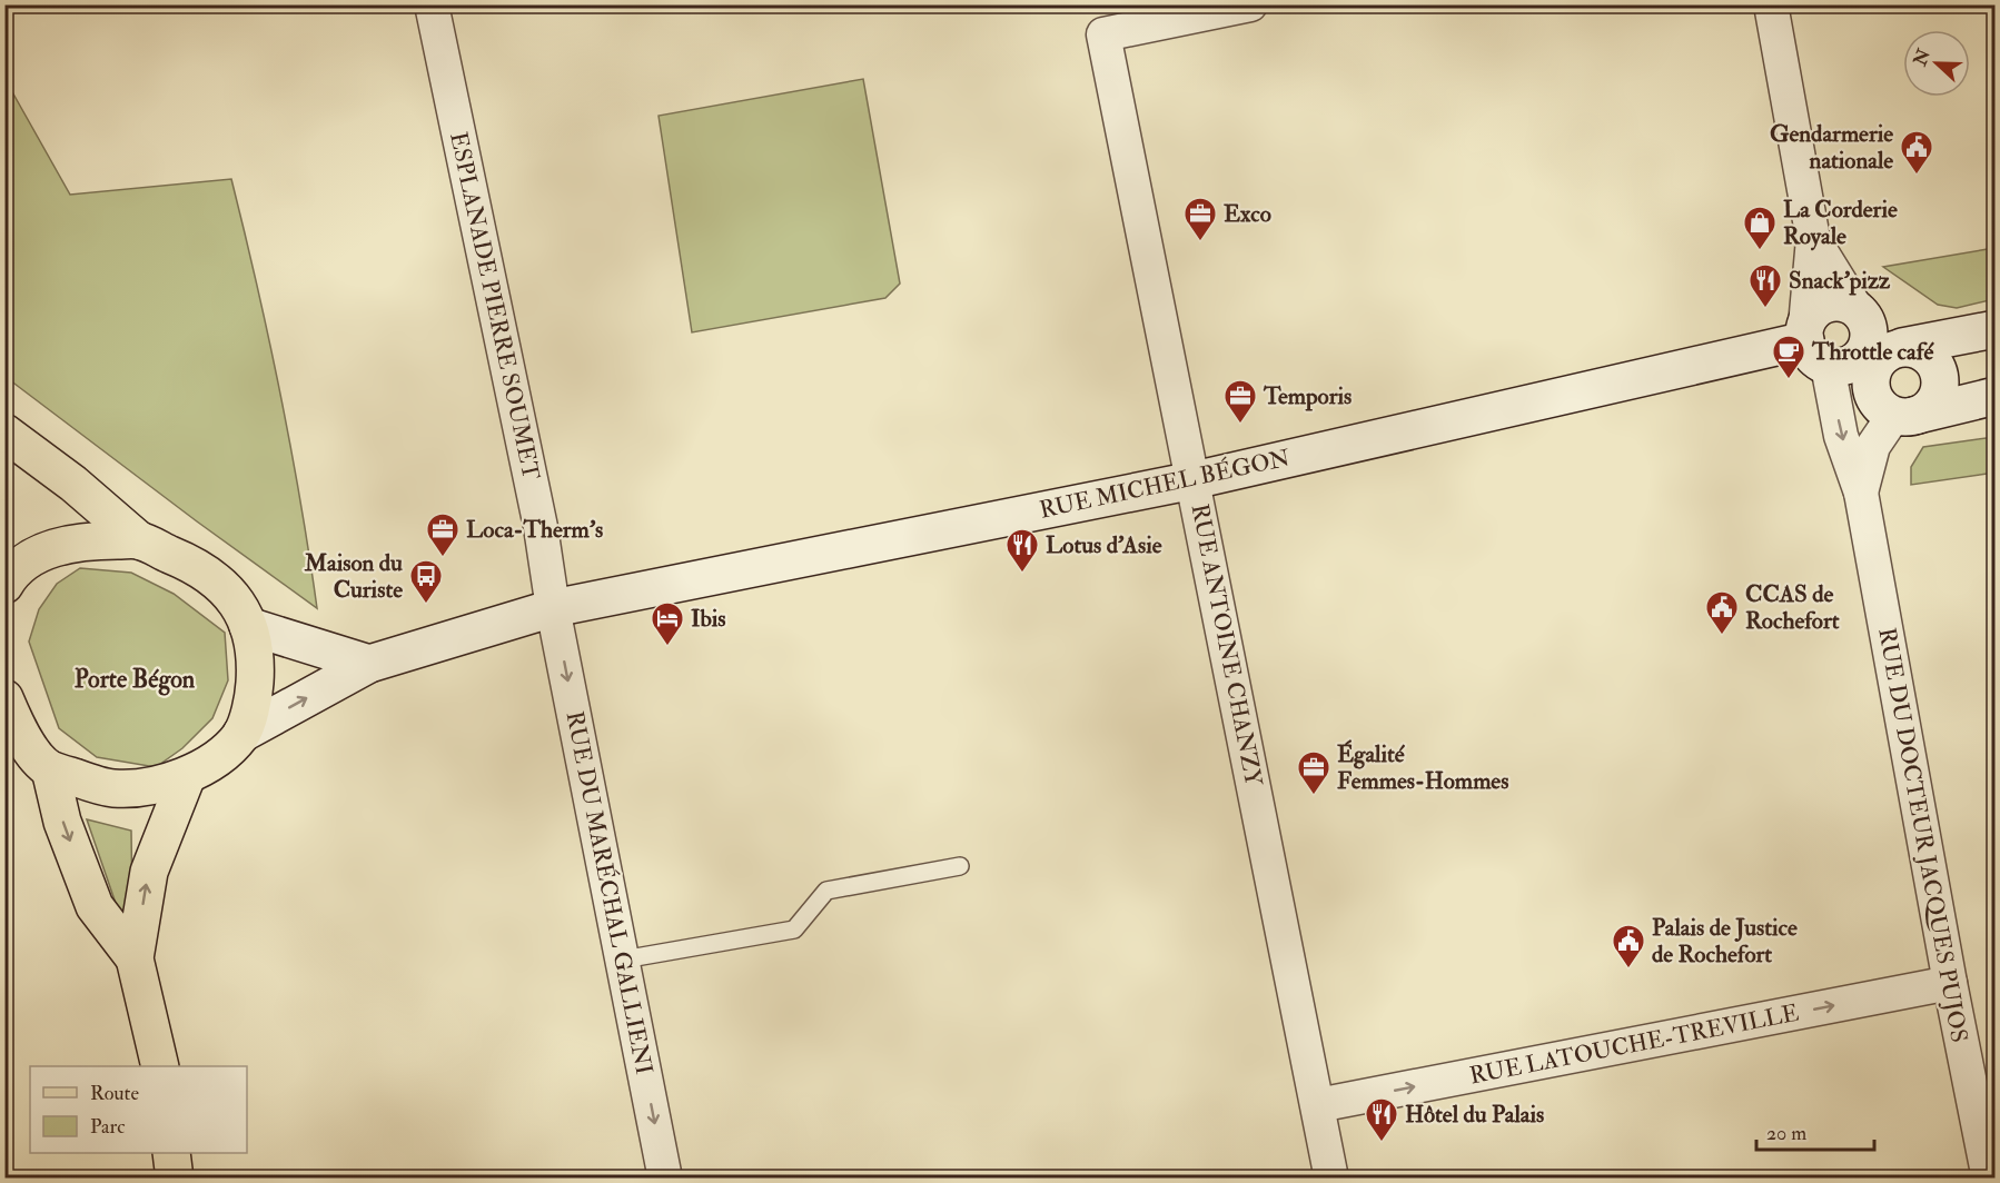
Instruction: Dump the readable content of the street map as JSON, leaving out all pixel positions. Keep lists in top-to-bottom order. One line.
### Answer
{"streets":{"main road":["RUE MICHEL BÉGON"],"street":["ESPLANADE PIERRE SOUMET","RUE ANTOINE CHANZY","RUE DU DOCTEUR JACQUES PUJOS","RUE DU MARÉCHAL GALLIENI","RUE LATOUCHE-TREVILLE"]},"crossings":[["ESPLANADE PIERRE SOUMET","RUE MICHEL BÉGON"],["ESPLANADE PIERRE SOUMET","RUE DU MARÉCHAL GALLIENI"],["RUE MICHEL BÉGON","RUE ANTOINE CHANZY"],["RUE MICHEL BÉGON","RUE DU DOCTEUR JACQUES PUJOS"],["RUE MICHEL BÉGON","RUE DU MARÉCHAL GALLIENI"],["RUE ANTOINE CHANZY","RUE LATOUCHE-TREVILLE"],["RUE DU DOCTEUR JACQUES PUJOS","RUE LATOUCHE-TREVILLE"]],"one_way":["RUE DU MARÉCHAL GALLIENI","RUE LATOUCHE-TREVILLE"],"districts":["Porte Bégon"],"places":{"public building":["Gendarmerie nationale","CCAS de Rochefort","Palais de Justice de Rochefort"],"office":["Exco","Temporis","Loca-Therm's","Égalité Femmes-Hommes"],"shop":["La Corderie Royale"],"restaurant":["Snack'pizz","Lotus d'Asie","Hôtel du Palais"],"cafe":["Throttle café"],"bus stop":["Maison du Curiste"],"hotel":["Ibis"]},"legend":["Route","Parc"],"scale_bar":"20 m","north":"left"}
